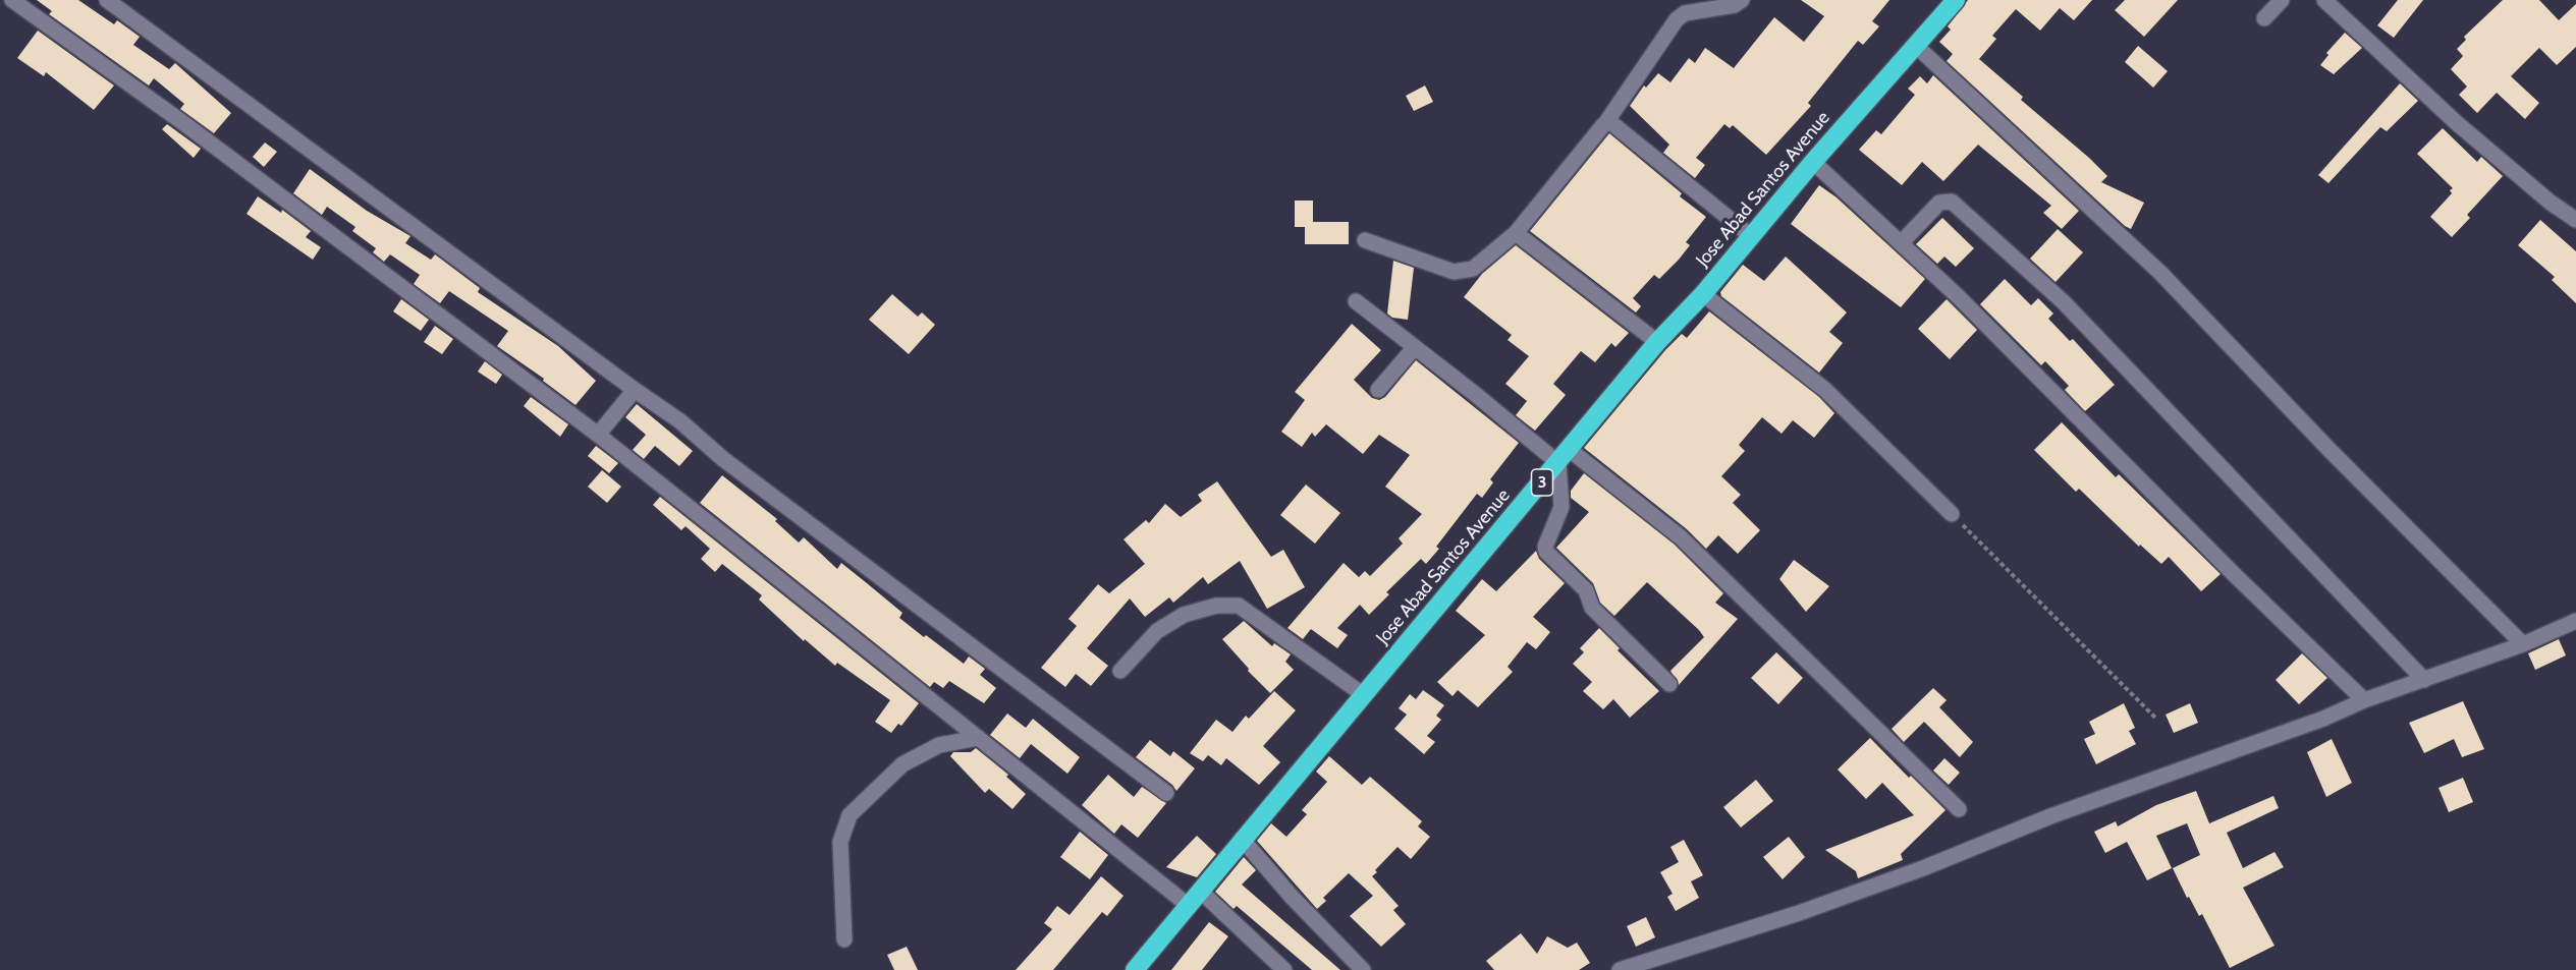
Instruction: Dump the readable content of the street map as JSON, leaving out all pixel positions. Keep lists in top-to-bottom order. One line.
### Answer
{"streets":{"highway":["Jose Abad Santos Avenue","3"]}}
